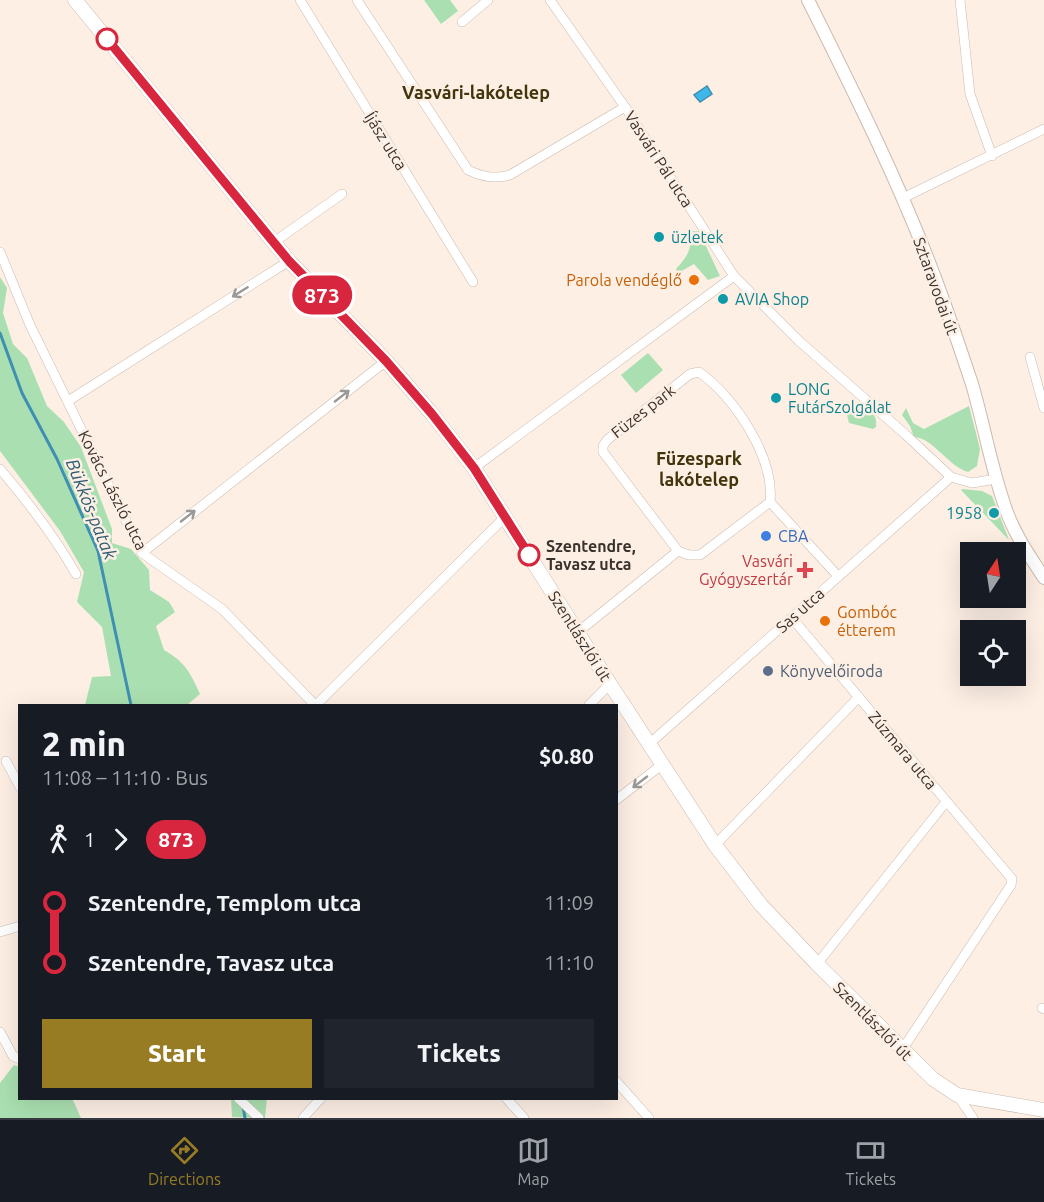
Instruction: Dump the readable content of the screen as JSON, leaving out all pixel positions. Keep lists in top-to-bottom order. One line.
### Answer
{"streets":{"main road":["Szentlászlói út"],"street":["Íjász utca","Vasvári Pál utca","Sztaravodai út","Füzes park","Kovács László utca","Sas utca","Zúzmara utca"]},"crossings":[["Vasvári Pál utca","Sas utca"],["Sas utca","Szentlászlói út"],["Sas utca","Zúzmara utca"],["Szentlászlói út","Zúzmara utca"]],"districts":["Vasvári-lakótelep","Füzespark lakótelep"],"water":["Bükkös-patak"],"places":{"other":["üzletek","Parola vendéglő","AVIA Shop","LONG FutárSzolgálat","1958","CBA","Szentendre, Tavasz utca","Gombóc étterem","Könyvelőiroda"],"health":["Vasvári Gyógyszertár"]},"lines":["bus line 873"],"north":"top","page":{"on_map":"873","heading":["2 min","11:08 – 11:10 · Bus","$0.80"],"legs":["1","873"],"list":[{"name":"Szentendre, Templom utca","value":"11:09"},{"name":"Szentendre, Tavasz utca","value":"11:10"}],"buttons":["Start","Tickets"],"tabs":["Directions","Map","Tickets"]}}
